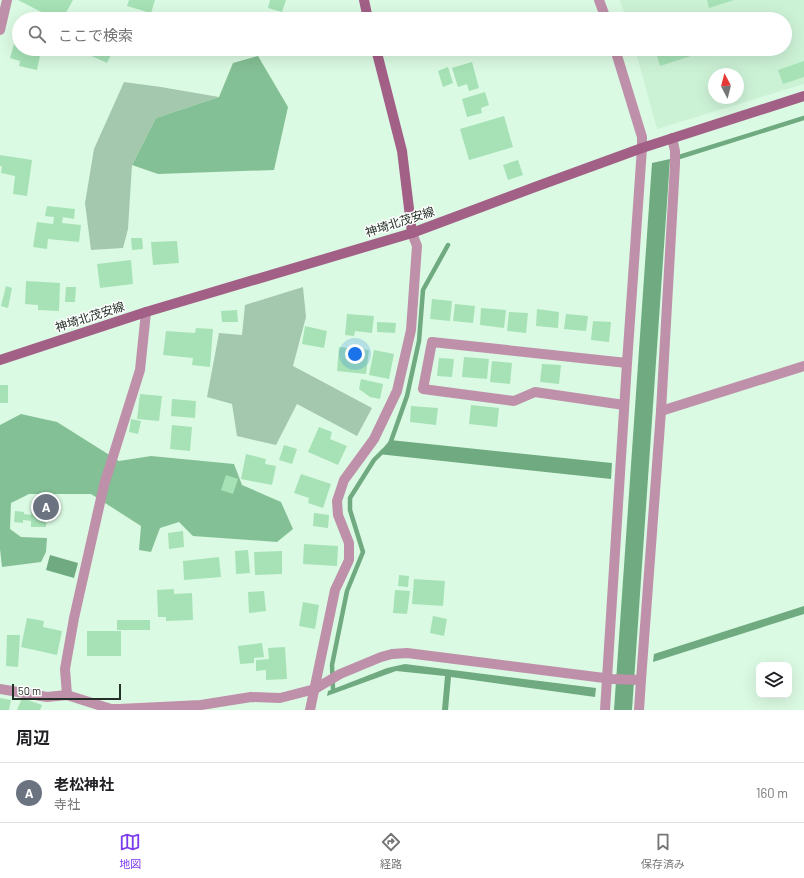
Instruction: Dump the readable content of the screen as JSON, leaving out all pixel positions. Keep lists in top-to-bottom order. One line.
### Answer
{"streets":{"main road":["神埼北茂安線"]},"scale_bar":"50 m","north":"top","page":{"search":"ここで検索","pins":"A","scale":"50 m","heading":"周辺","list":[{"mark":"A","name":"老松神社","note":"寺社","value":"160 m"}],"nav":["地図","経路","保存済み"]}}
